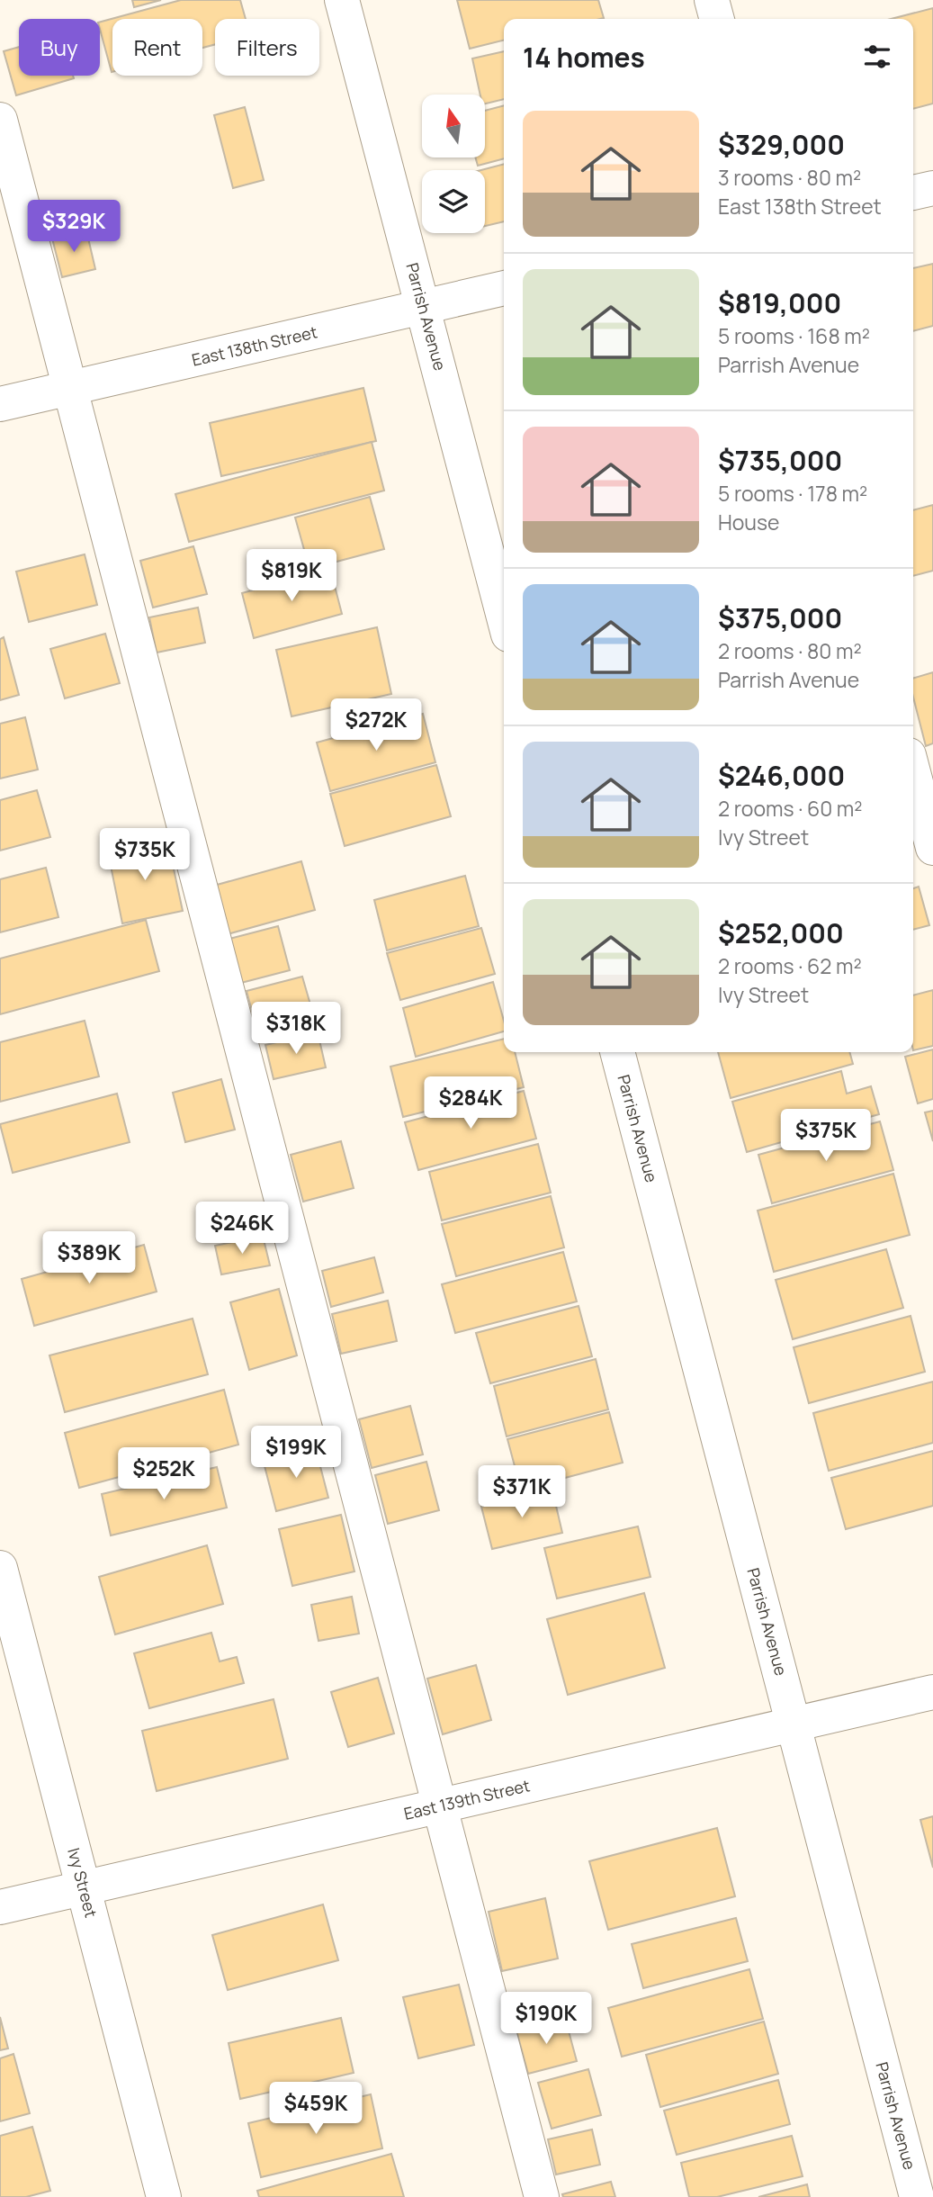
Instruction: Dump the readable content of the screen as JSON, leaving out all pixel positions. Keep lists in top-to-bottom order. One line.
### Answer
{"streets":{"street":["Parrish Avenue","East 138th Street","East 139th Street","Ivy Street"]},"crossings":[["Parrish Avenue","East 138th Street"],["Parrish Avenue","East 139th Street"],["East 139th Street","Ivy Street"]],"north":"top","page":{"chip":["Buy","Rent","Filters"],"heading":"14 homes","list":[{"name":"$329,000","note":"3 rooms · 80 m² · East 138th Street"},{"name":"$819,000","note":"5 rooms · 168 m² · Parrish Avenue"},{"name":"$735,000","note":"5 rooms · 178 m² · House"},{"name":"$375,000","note":"2 rooms · 80 m² · Parrish Avenue"},{"name":"$246,000","note":"2 rooms · 60 m² · Ivy Street"},{"name":"$252,000","note":"2 rooms · 62 m² · Ivy Street"}],"price":["$329K","$819K","$272K","$735K","$318K","$284K","$375K","$246K","$389K","$199K","$252K","$371K","$190K","$459K"]}}
